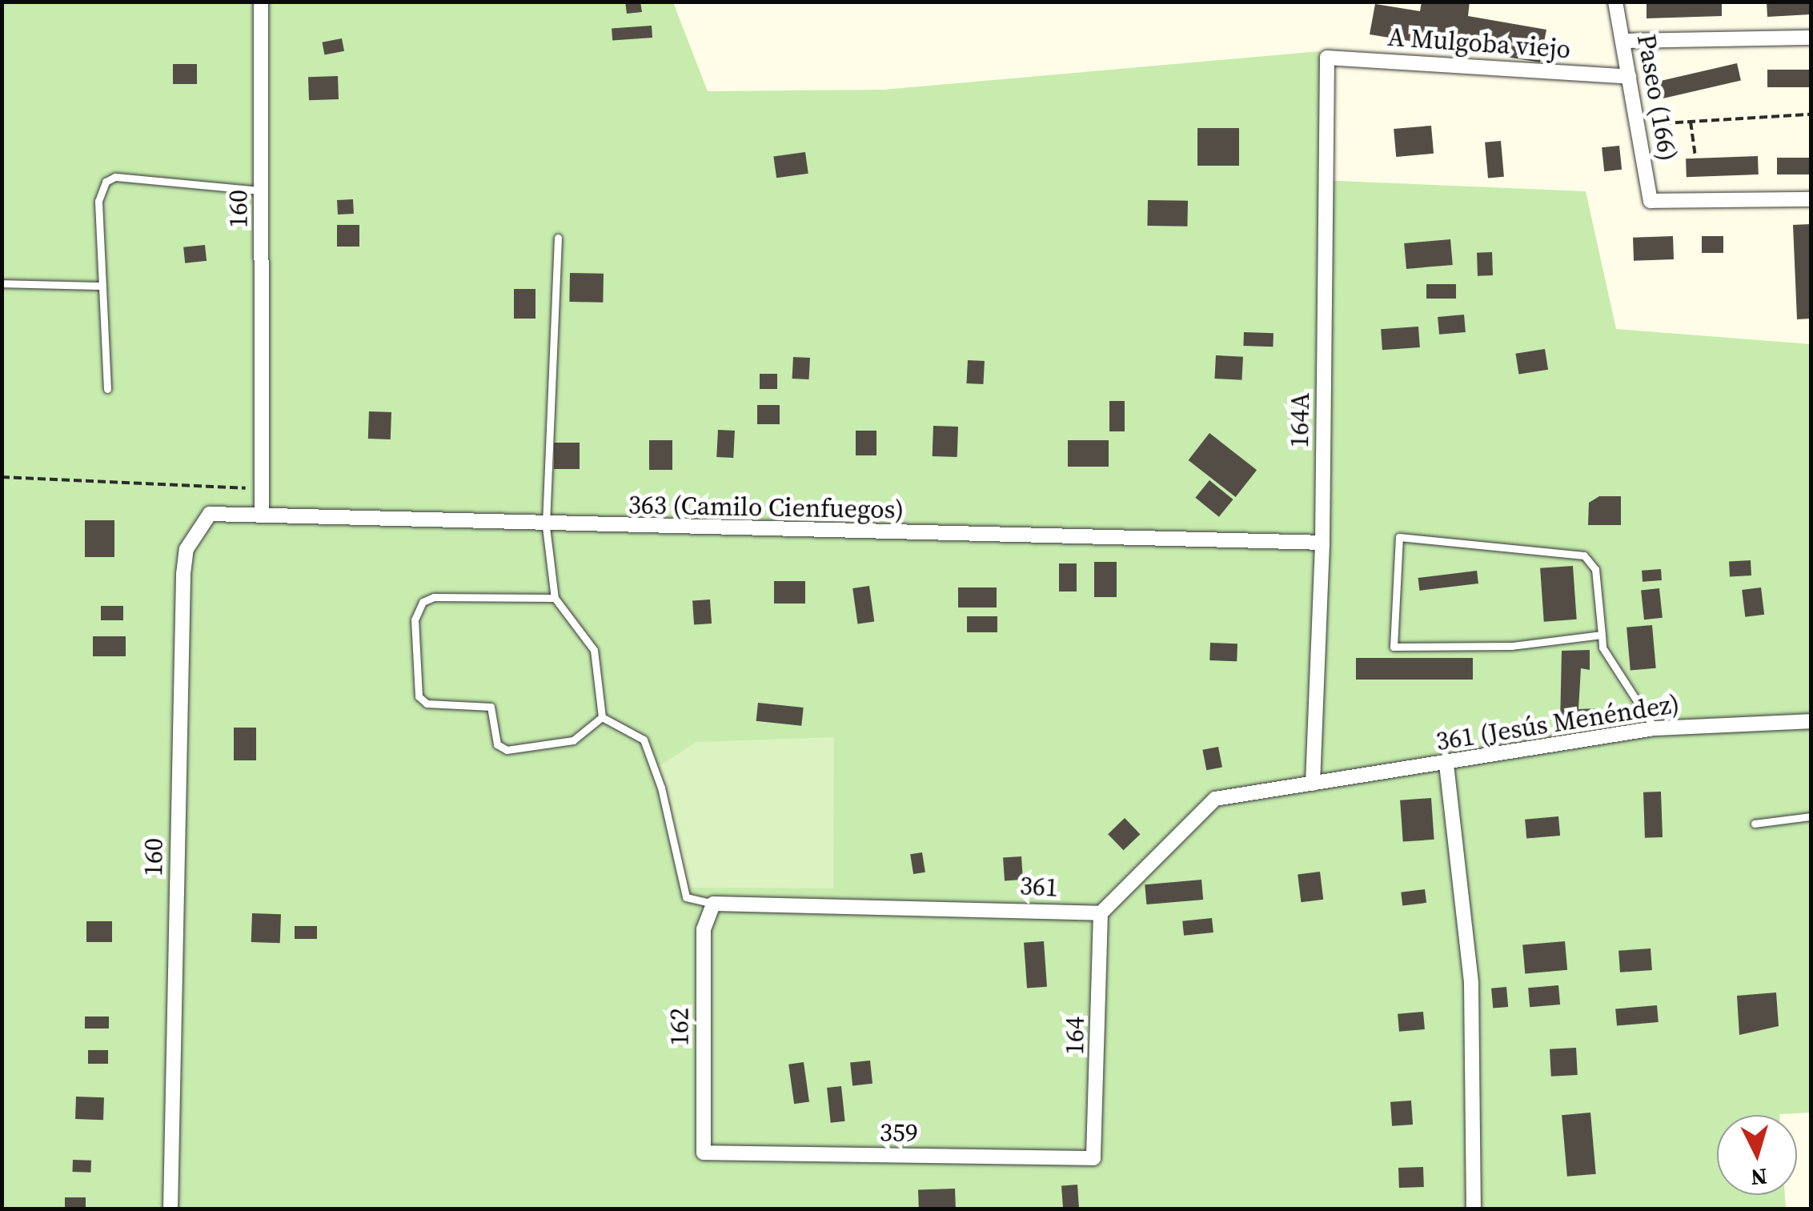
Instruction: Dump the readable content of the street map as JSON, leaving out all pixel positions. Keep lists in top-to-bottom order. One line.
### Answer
{"streets":{"street":["A Mulgoba viejo","Paseo (166)","160","164A","363 (Camilo Cienfuegos)","361 (Jesús Menéndez)","361","162","164","359"]},"crossings":[["A Mulgoba viejo","Paseo (166)"],["A Mulgoba viejo","164A"],["160","363 (Camilo Cienfuegos)"],["164A","363 (Camilo Cienfuegos)"],["164A","361 (Jesús Menéndez)"],["361","162"],["361","164"],["162","359"],["164","359"]],"north":"bottom"}
